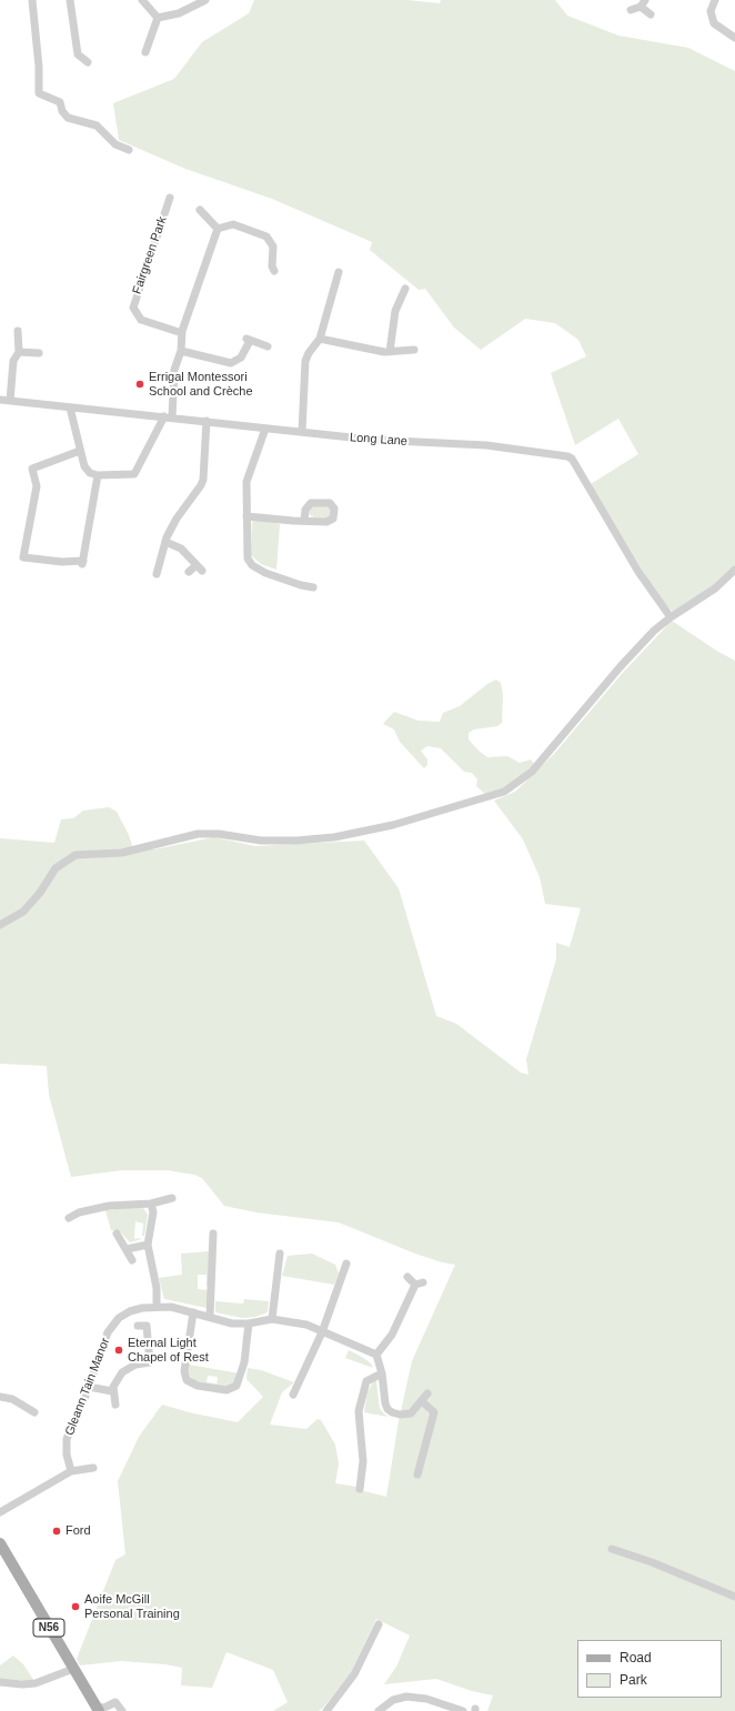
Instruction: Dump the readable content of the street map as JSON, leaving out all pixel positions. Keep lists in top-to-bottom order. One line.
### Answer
{"streets":{"main road":["N56"],"street":["Fairgreen Park","Long Lane","Gleann Tain Manor"]},"places":["Errigal Montessori School and Crèche","Eternal Light Chapel of Rest","Ford","Aoife McGill Personal Training"],"legend":["Road","Park"]}
